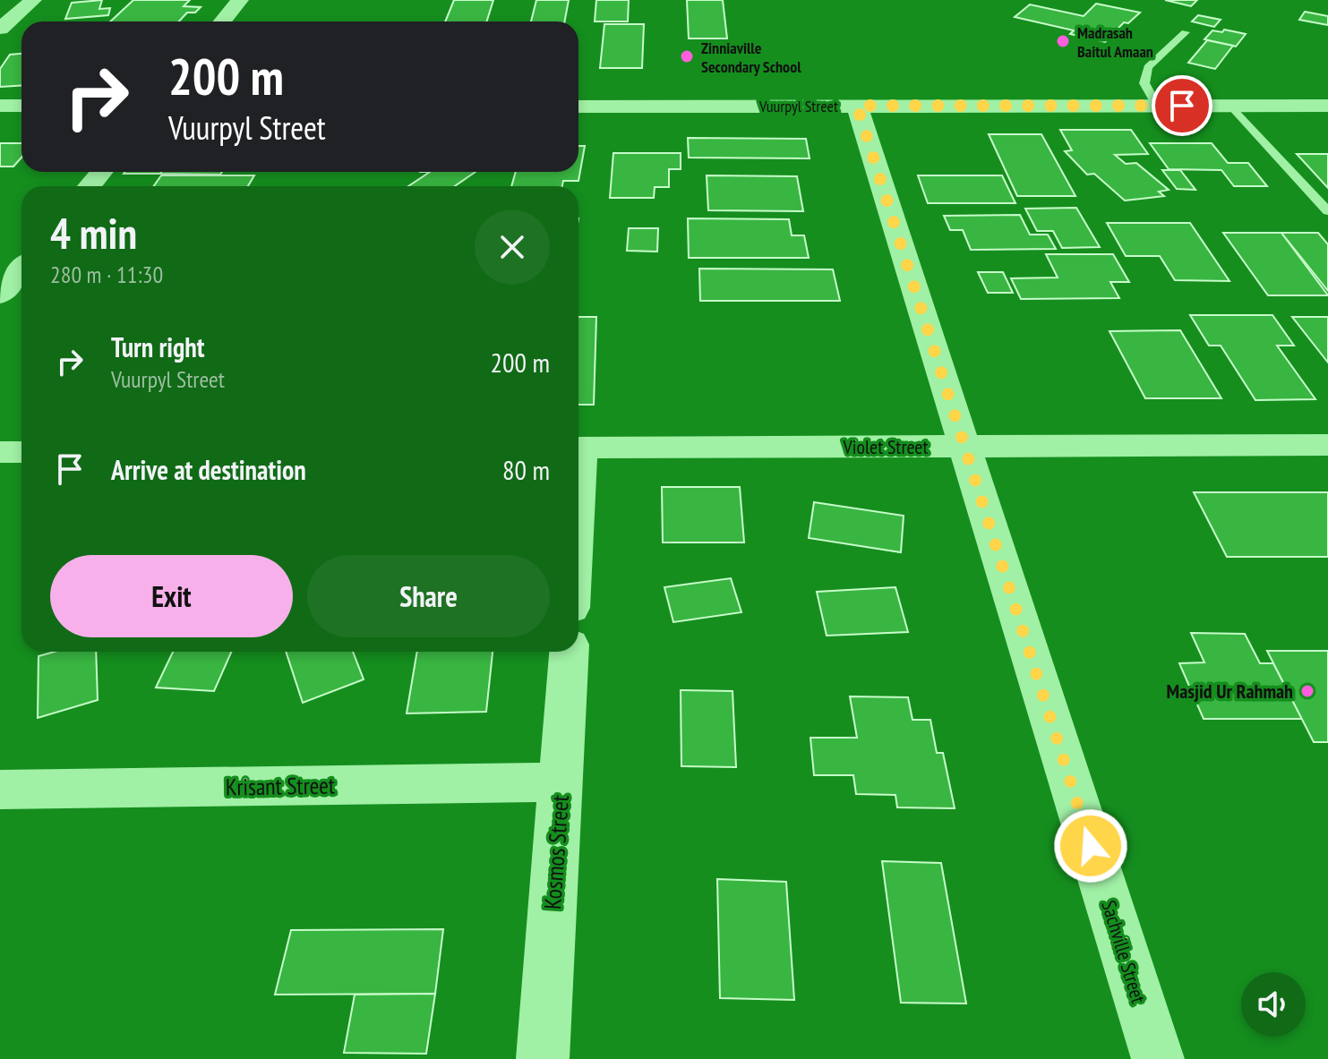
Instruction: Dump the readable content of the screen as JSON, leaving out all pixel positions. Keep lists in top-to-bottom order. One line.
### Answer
{"streets":{"street":["Vuurpyl Street","Violet Street","Krisant Street","Kosmos Street","Sachville Street"]},"crossings":[["Vuurpyl Street","Sachville Street"],["Violet Street","Sachville Street"],["Krisant Street","Kosmos Street"]],"places":["Madrasah Baitul Amaan","Zinniaville Secondary School","Masjid Ur Rahmah"],"page":{"turn":["200 m","Vuurpyl Street"],"heading":["4 min","280 m · 11:30"],"list":[{"name":"Turn right","note":"Vuurpyl Street","value":"200 m"},{"name":"Arrive at destination","value":"80 m"}],"buttons":["Exit","Share"]}}
